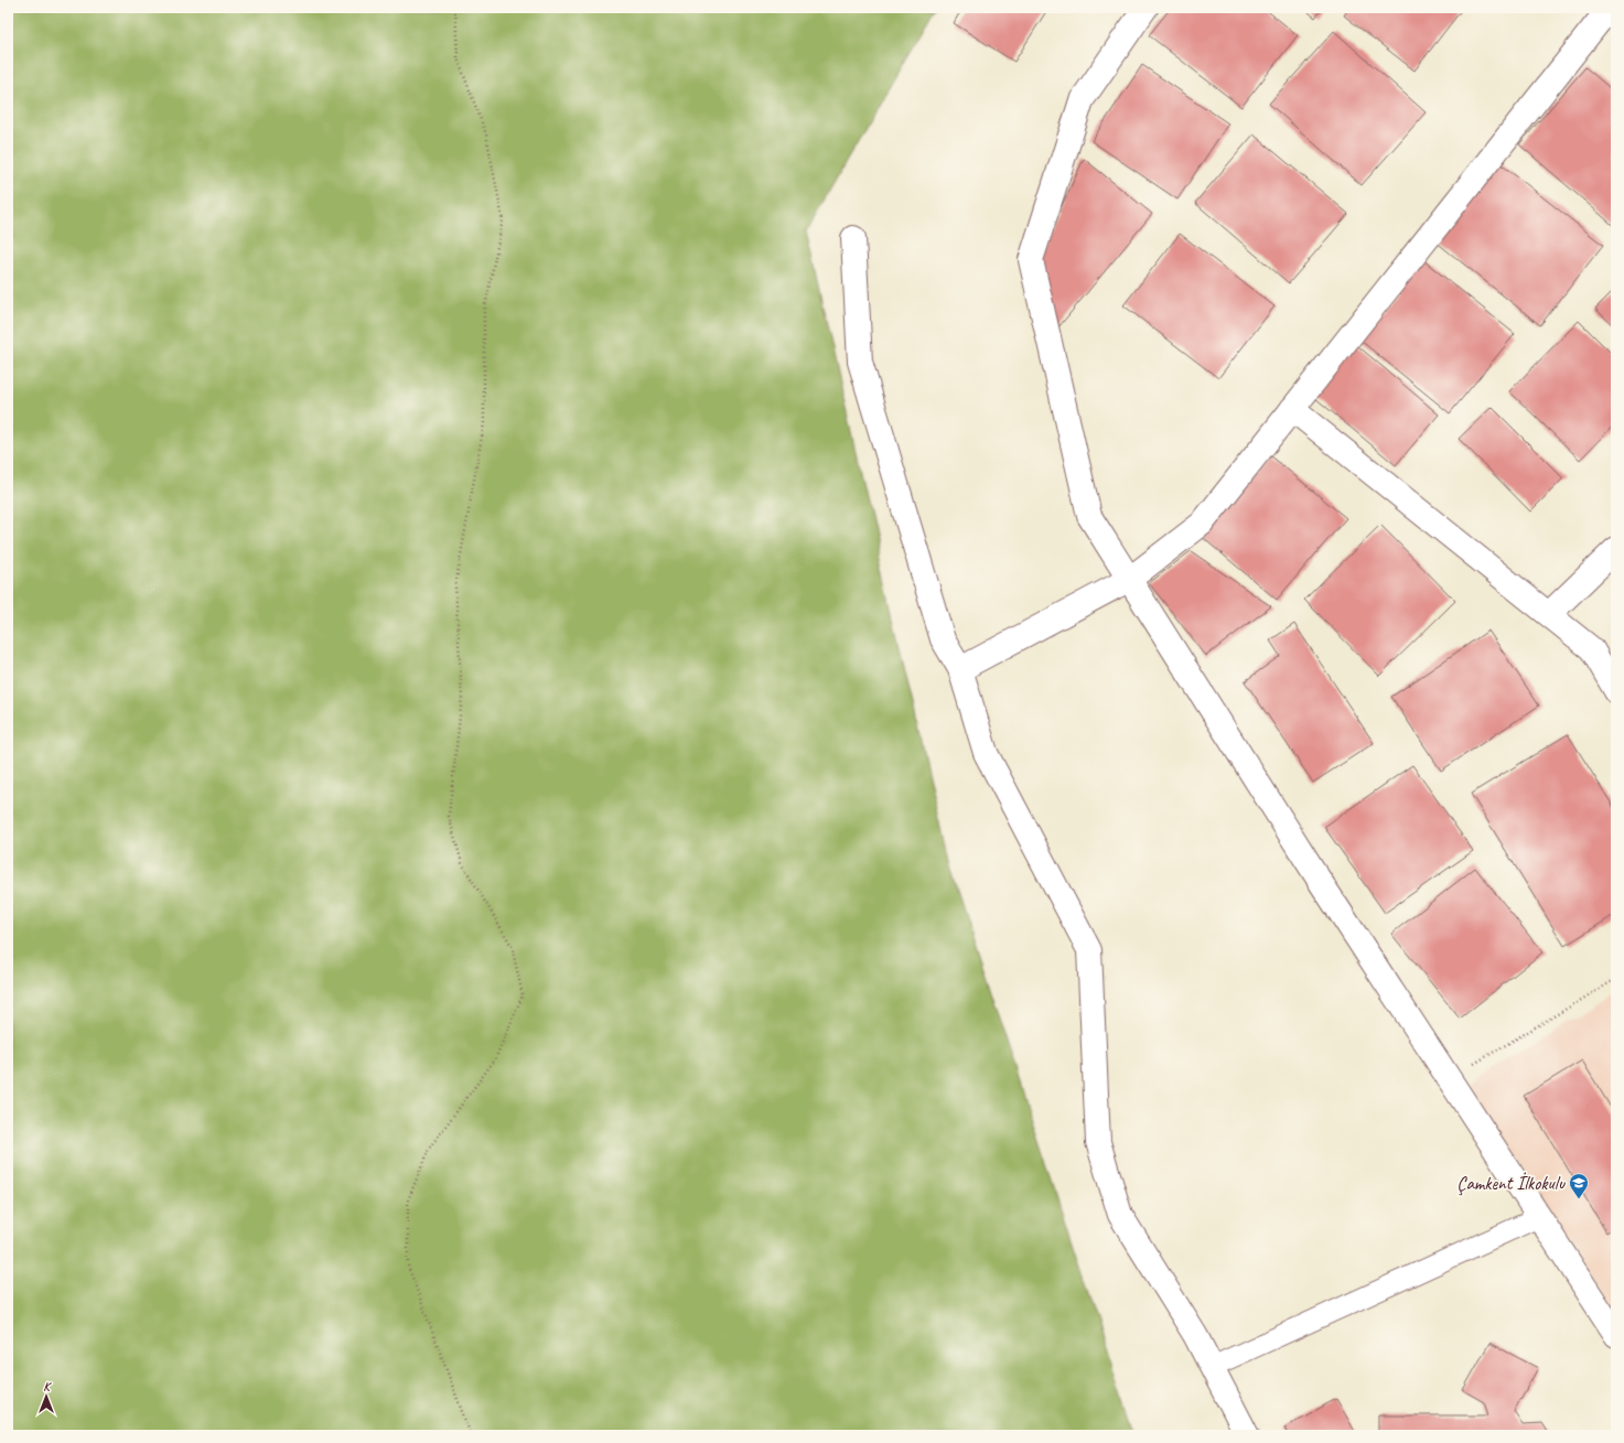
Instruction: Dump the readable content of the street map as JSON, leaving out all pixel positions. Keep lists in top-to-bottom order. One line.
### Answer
{"places":{"school or university":["Çamkent İlkokulu"]},"north":"top"}
